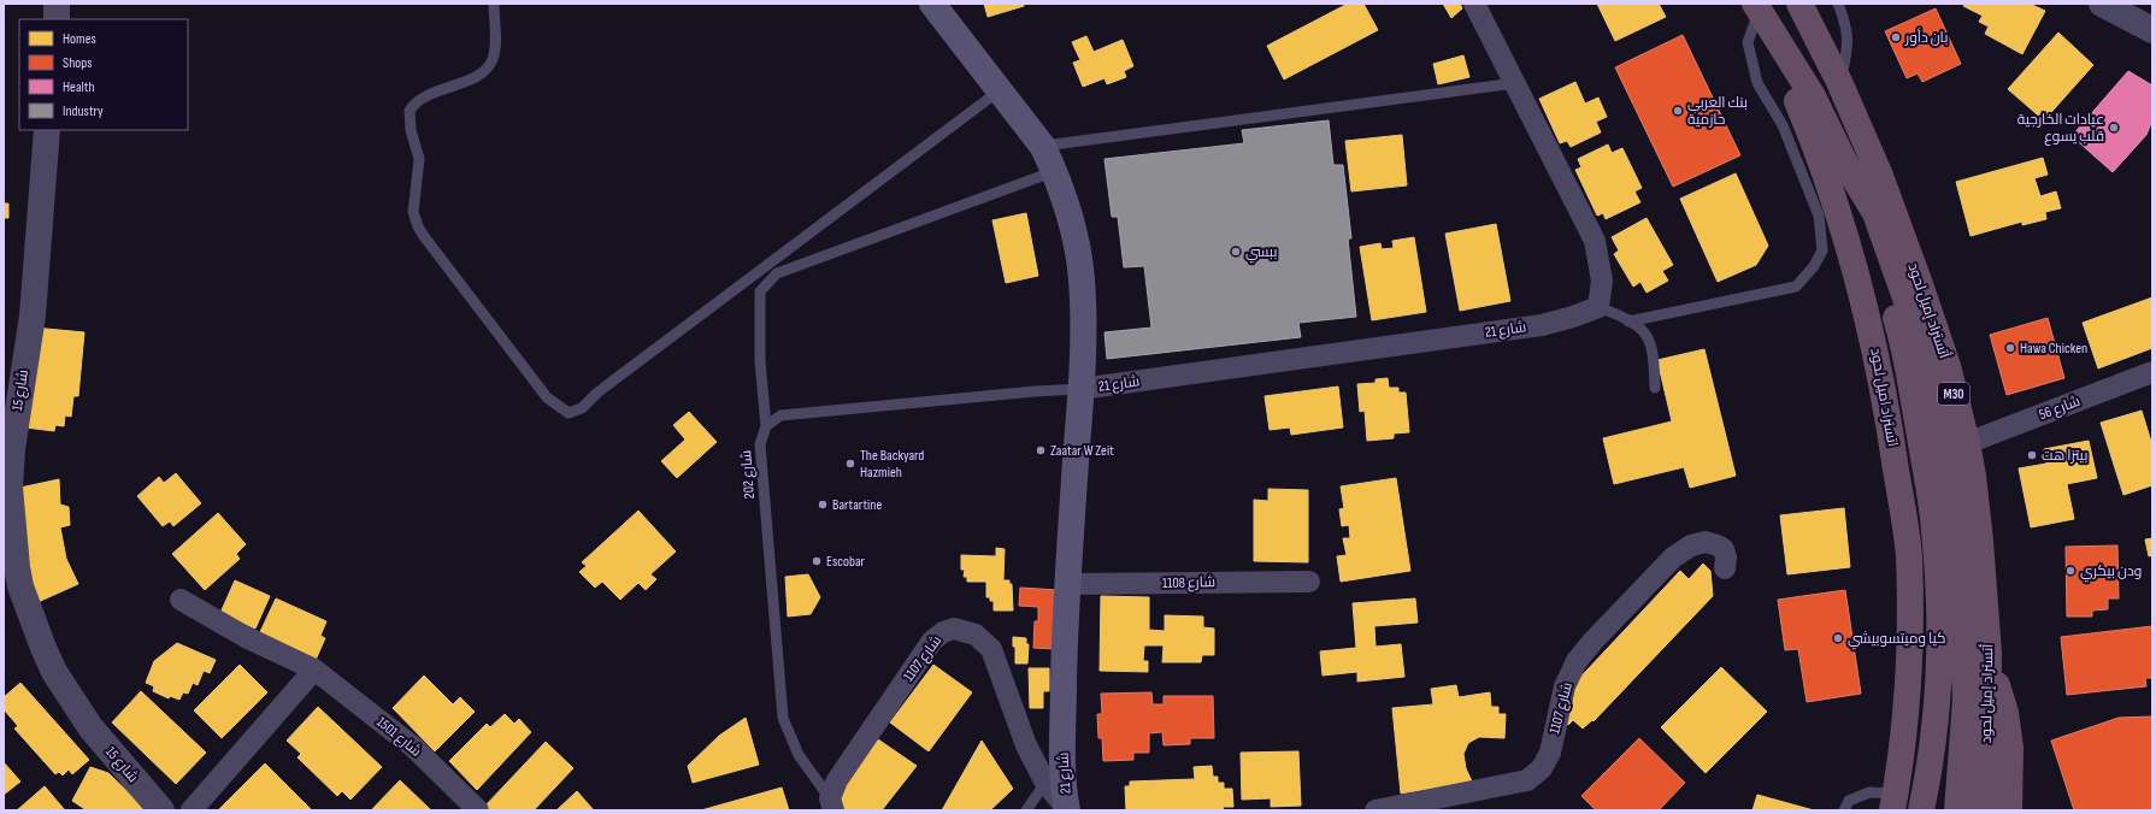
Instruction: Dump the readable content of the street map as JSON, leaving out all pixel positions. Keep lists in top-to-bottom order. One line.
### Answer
{"streets":{"highway":["أتستراد إميل لحود","M30","اتستراد اميل لحود"],"main road":["شارع 21"],"street":["شارع 15","شارع 56","شارع 1108","شارع 1107","شارع 1501"],"lane":["شارع 202"]},"crossings":[["أتستراد إميل لحود","شارع 56"],["شارع 21","شارع 202"],["شارع 21","شارع 1108"],["شارع 21","شارع 1107"],["شارع 202","شارع 1107"]],"places":["بان دأور","بنك العربي حازمية","عيادات الخارجية قلب يسوع","ببسي","Hawa Chicken","Zaatar W Zeit","بيتزا هت","The Backyard Hazmieh","Bartartine","Escobar","ودن بيكري","كيا وميتسوبيشي"],"legend":["Homes","Shops","Health","Industry"]}
